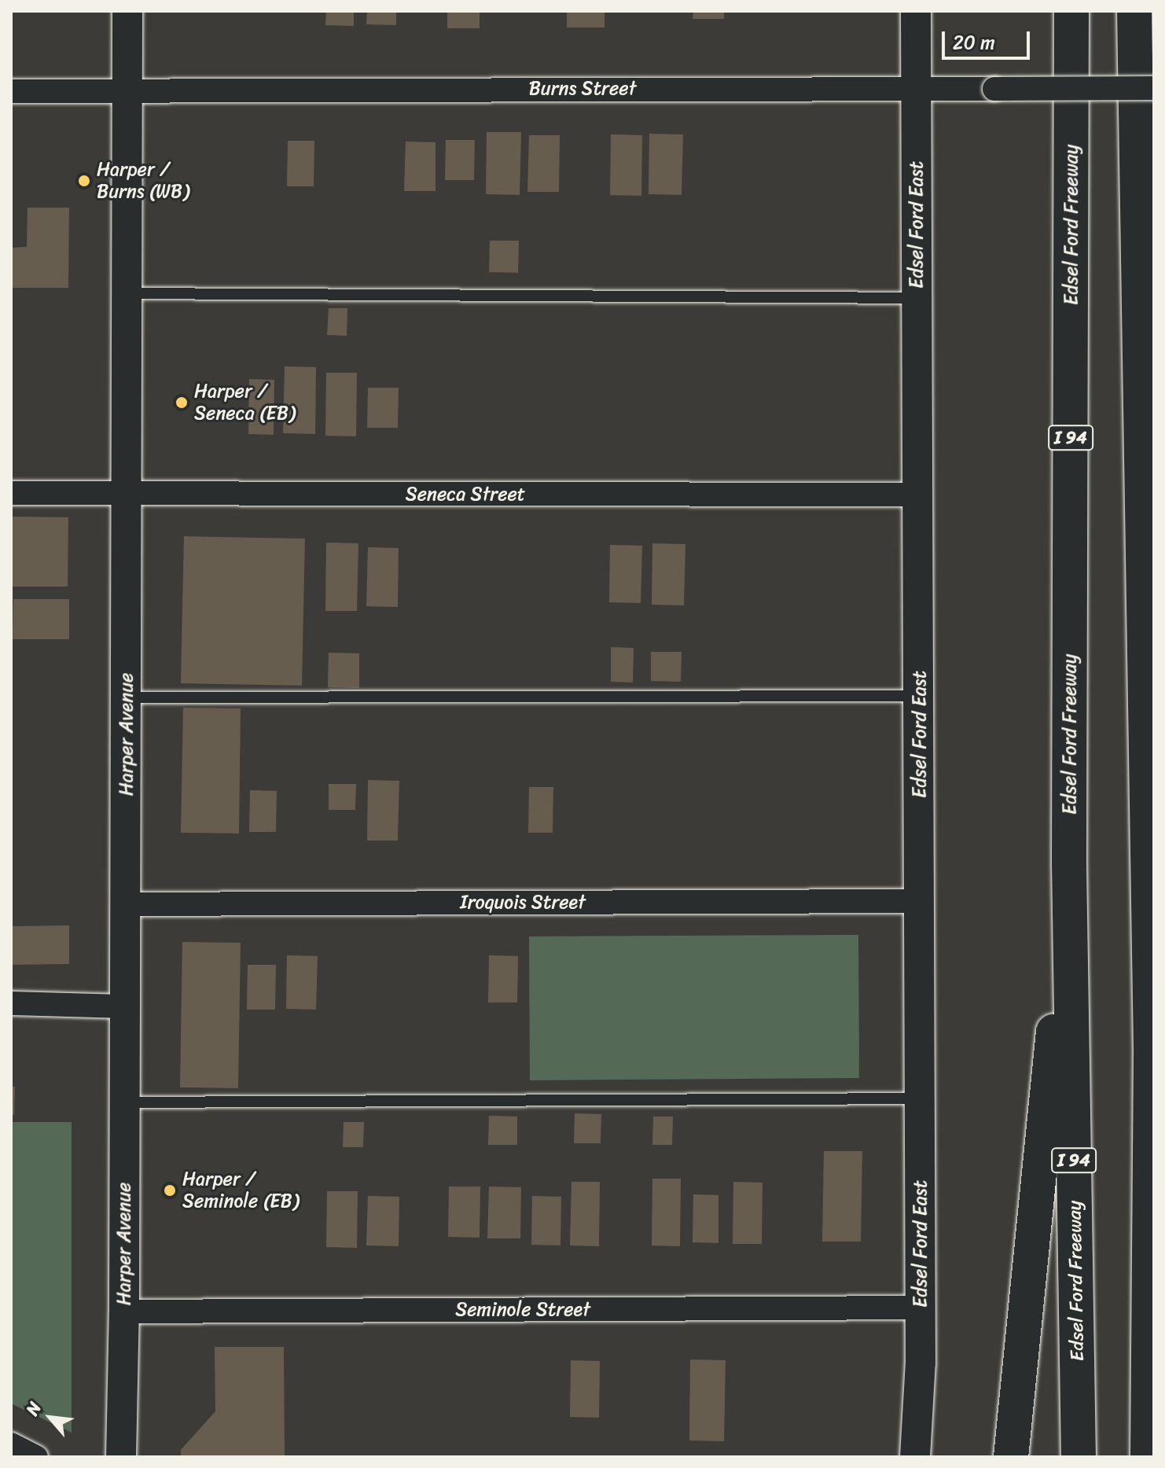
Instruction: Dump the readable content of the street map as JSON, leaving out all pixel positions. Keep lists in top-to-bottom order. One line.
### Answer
{"streets":{"highway":["Edsel Ford Freeway","I 94"],"street":["Burns Street","Edsel Ford East","Seneca Street","Harper Avenue","Iroquois Street","Seminole Street"]},"crossings":[["Burns Street","Edsel Ford East"],["Burns Street","Harper Avenue"],["Edsel Ford East","Seneca Street"],["Edsel Ford East","Iroquois Street"],["Edsel Ford East","Seminole Street"],["Seneca Street","Harper Avenue"],["Harper Avenue","Iroquois Street"],["Harper Avenue","Seminole Street"]],"places":["Harper / Burns (WB)","Harper / Seneca (EB)","Harper / Seminole (EB)"],"scale_bar":"20 m","north":"top left"}
